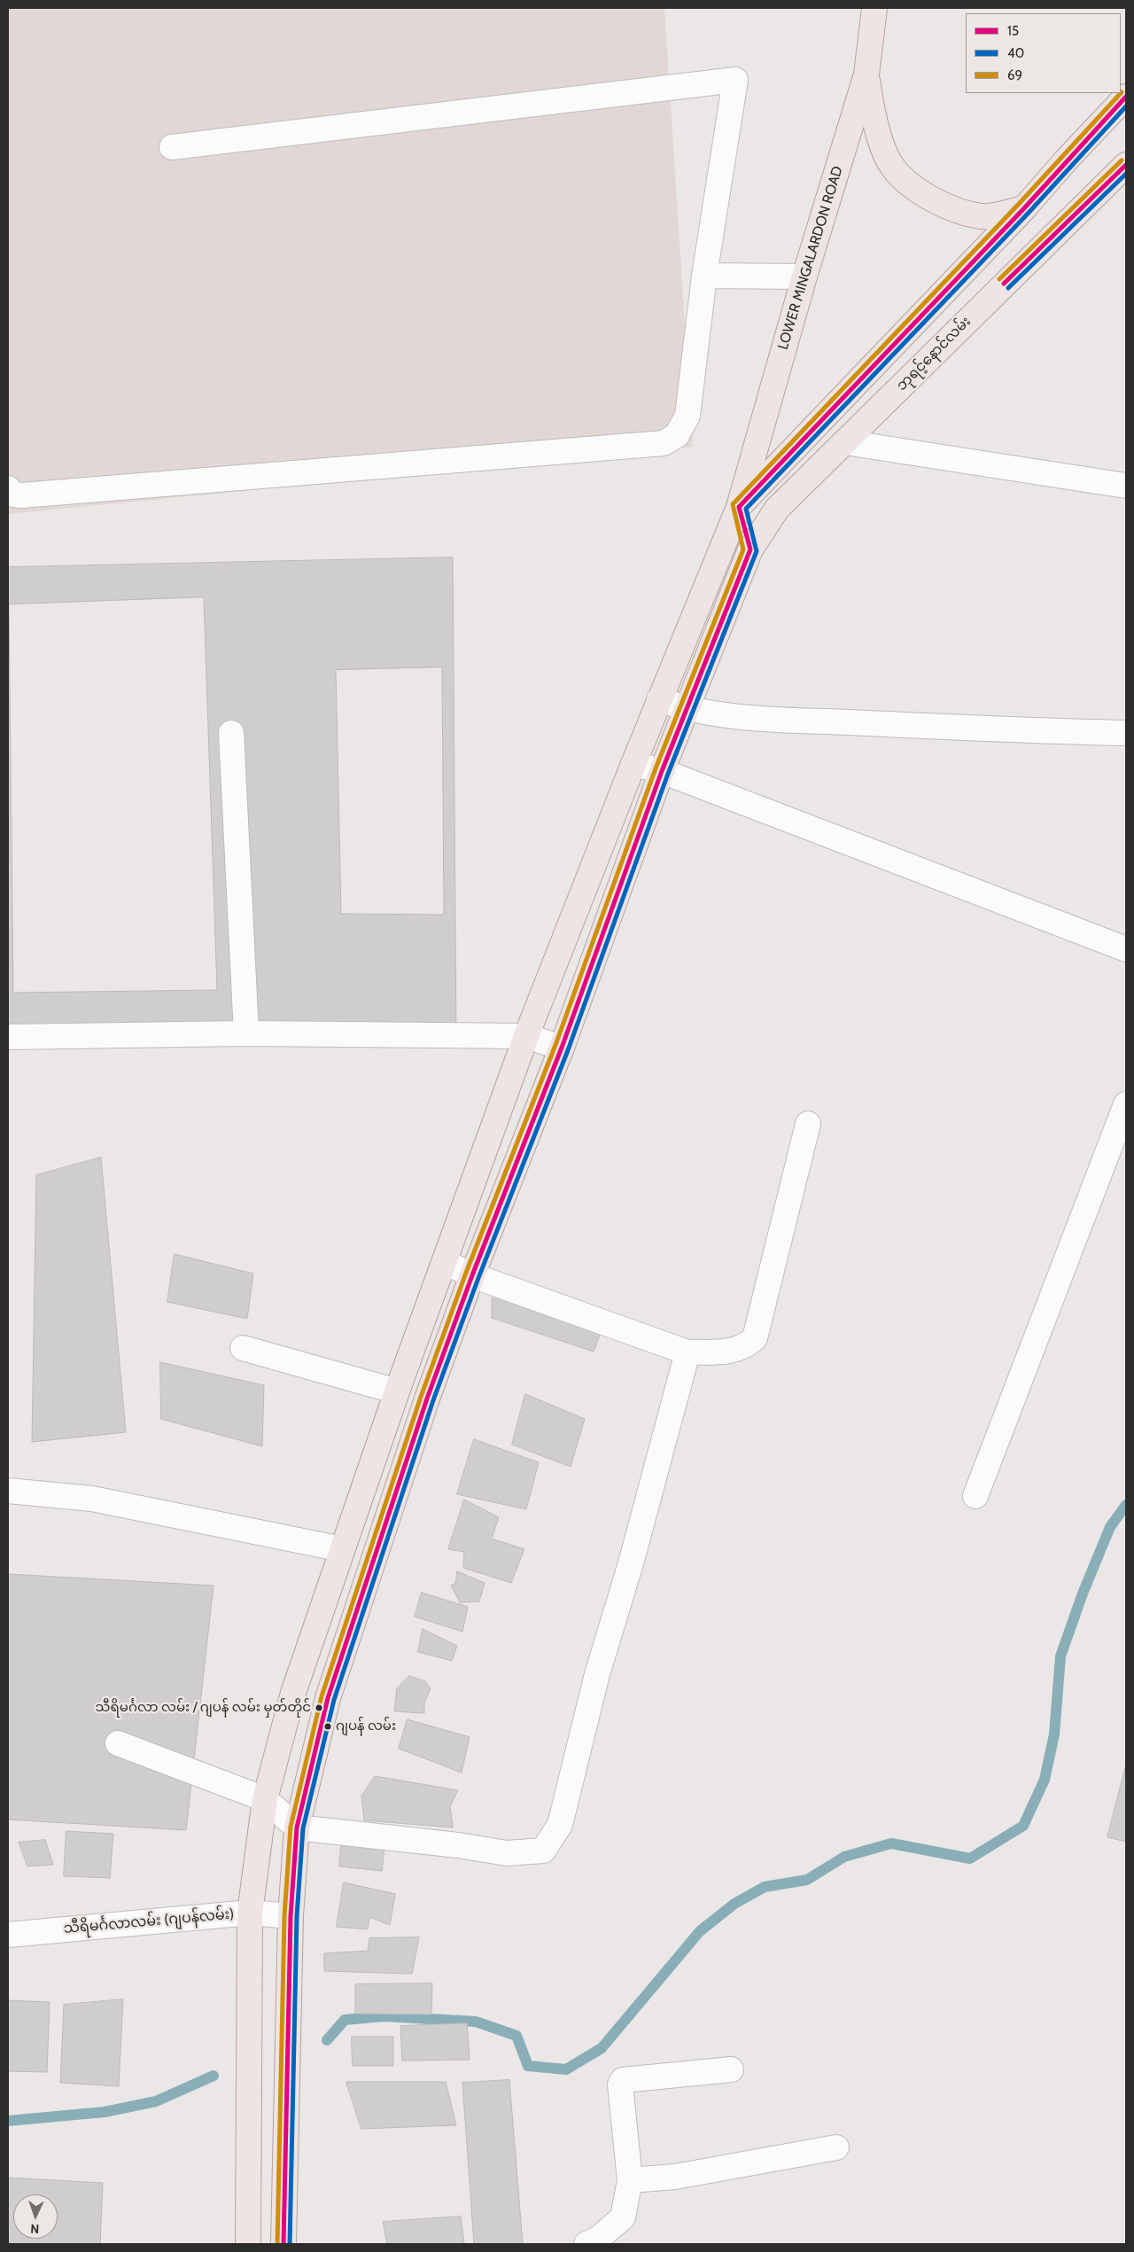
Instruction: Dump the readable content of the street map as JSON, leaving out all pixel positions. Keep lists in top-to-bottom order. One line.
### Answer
{"streets":{"main road":["LOWER MINGALARDON ROAD","ဘုရင့်နောင်လမ်း"],"street":["သီရိမင်္ဂလာလမ်း (ဂျပန်လမ်း)"]},"crossings":[["ဘုရင့်နောင်လမ်း","သီရိမင်္ဂလာလမ်း (ဂျပန်လမ်း)"]],"places":["သီရိမင်္ဂလာ လမ်း / ဂျပန် လမ်း မှတ်တိုင်","ဂျပန် လမ်း"],"lines":["transit line 69","transit line 15","transit line 40"],"legend":["15","40","69"],"north":"bottom"}
